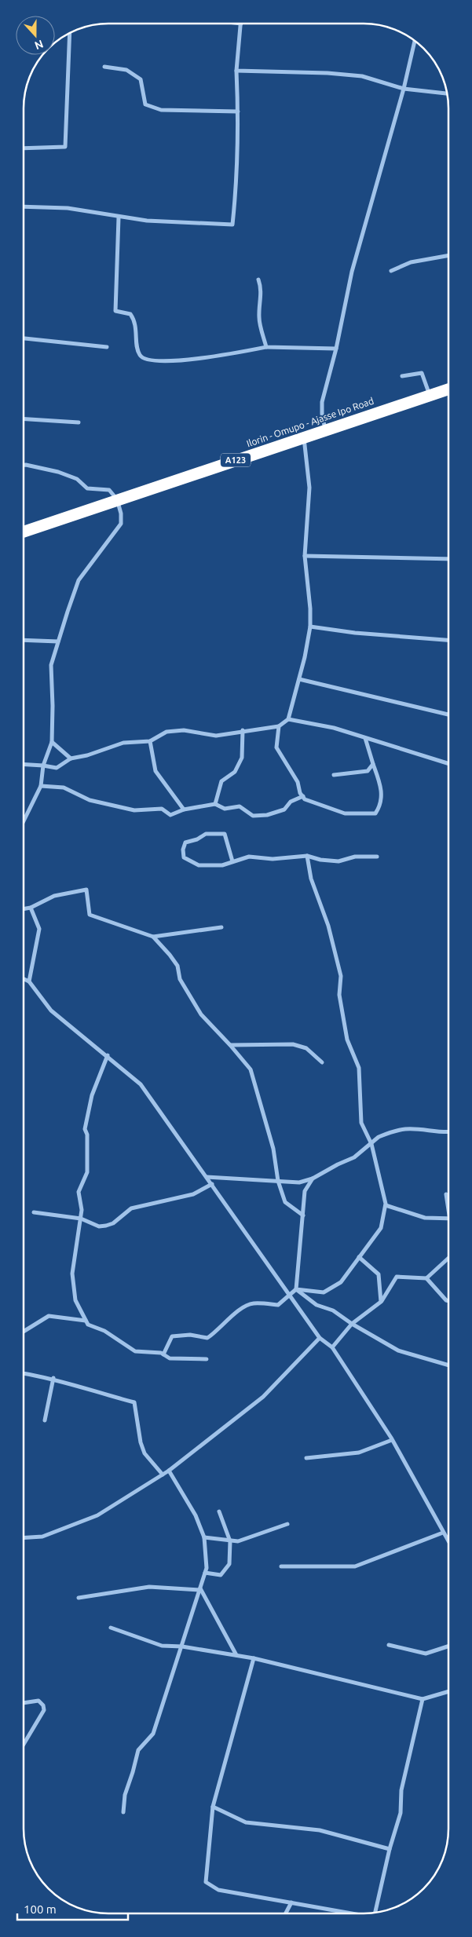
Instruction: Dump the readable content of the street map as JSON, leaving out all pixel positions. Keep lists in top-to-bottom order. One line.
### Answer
{"streets":{"highway":["Ilorin - Omupo - Ajasse Ipo Road","A123"]},"scale_bar":"100 m","north":"bottom"}
